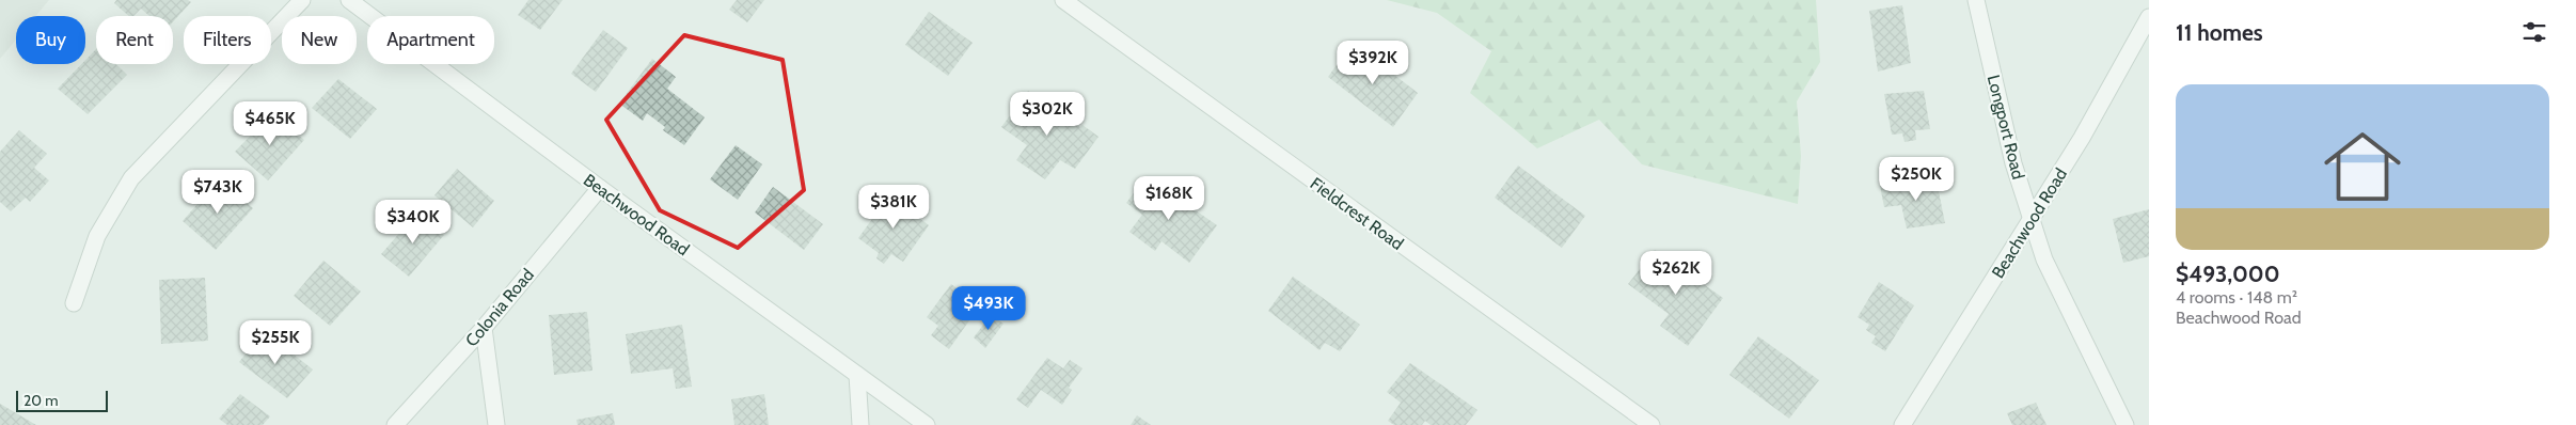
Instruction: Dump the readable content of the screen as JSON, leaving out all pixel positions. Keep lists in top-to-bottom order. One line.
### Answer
{"streets":{"street":["Longport Road","Fieldcrest Road","Beachwood Road","Colonia Road"]},"crossings":[["Longport Road","Beachwood Road"],["Beachwood Road","Colonia Road"]],"scale_bar":"20 m","page":{"heading":"11 homes","chip":["Buy","Rent","Filters","New","Apartment"],"price":["$392K","$302K","$465K","$250K","$743K","$168K","$381K","$340K","$262K","$493K","$255K"],"list":[{"name":"$493,000","note":"4 rooms · 148 m² · Beachwood Road"}],"scale":"20 m"}}
